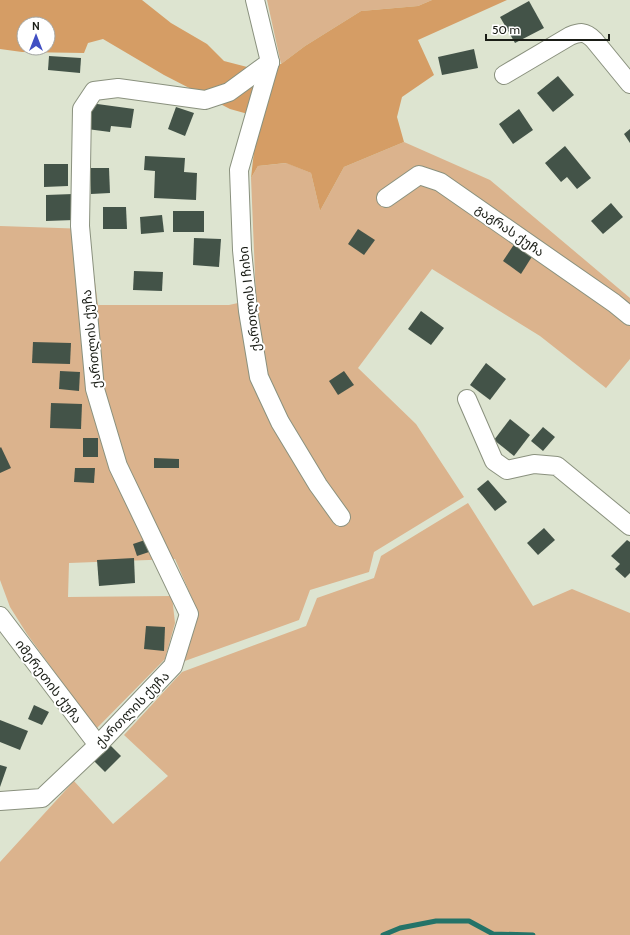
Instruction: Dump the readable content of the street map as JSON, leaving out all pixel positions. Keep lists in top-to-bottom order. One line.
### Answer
{"streets":{"street":["გაგრას ქუჩა","ქართლის I ჩიხი","ქართლის ქუჩა","იმერეთის ქუჩა"]},"crossings":[["ქართლის I ჩიხი","ქართლის ქუჩა"],["ქართლის ქუჩა","იმერეთის ქუჩა"]],"scale_bar":"50 m","north":"top"}
